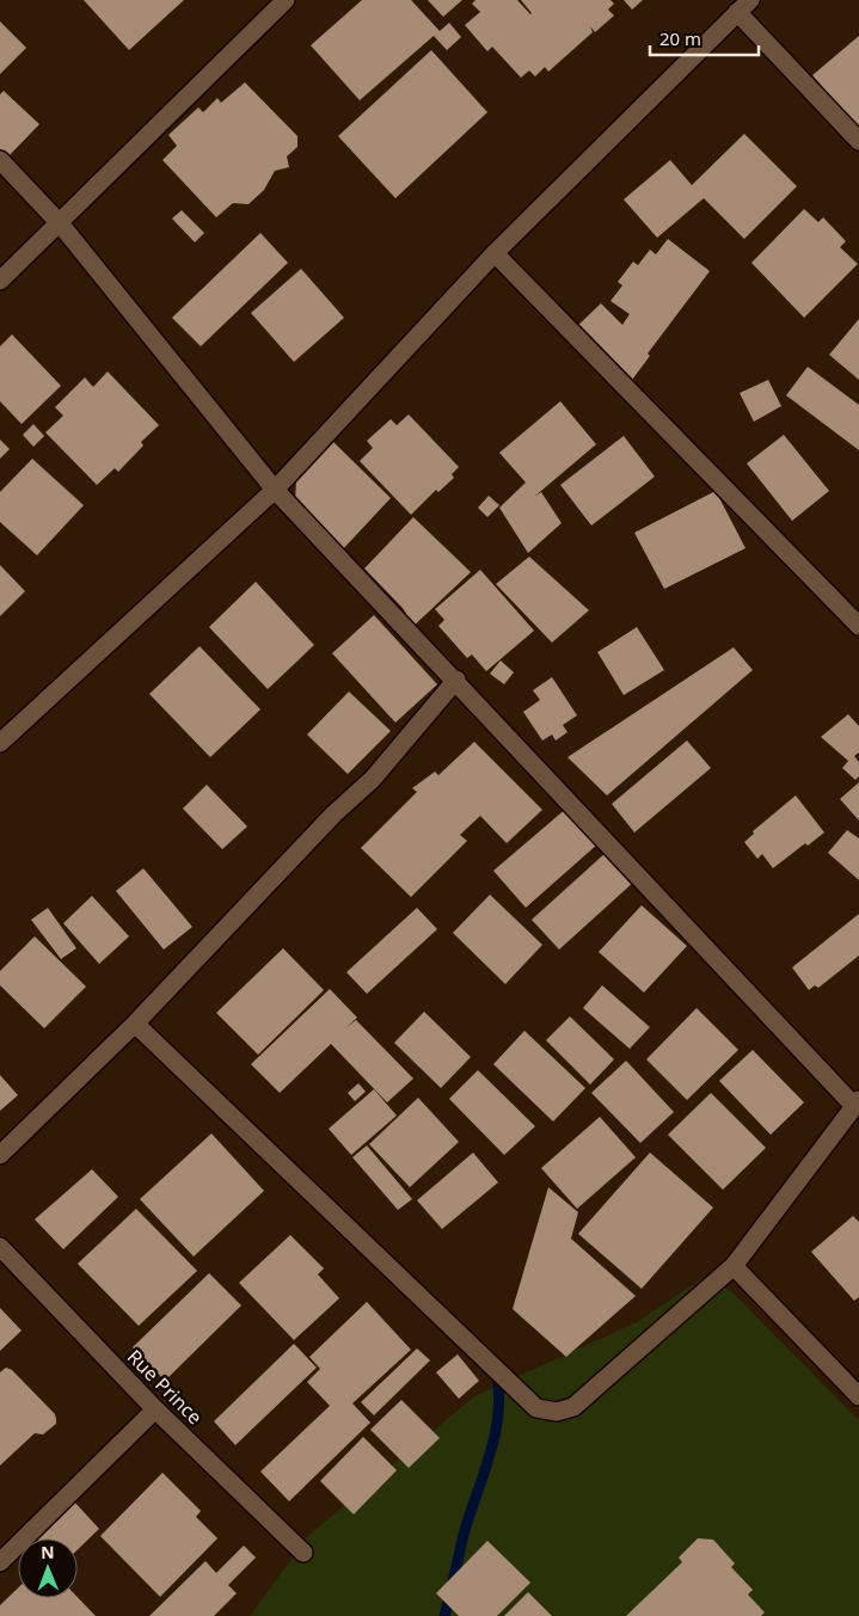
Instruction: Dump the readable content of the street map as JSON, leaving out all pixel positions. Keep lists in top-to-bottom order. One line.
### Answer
{"streets":{"street":["Rue Prince"]},"scale_bar":"20 m","north":"top"}
